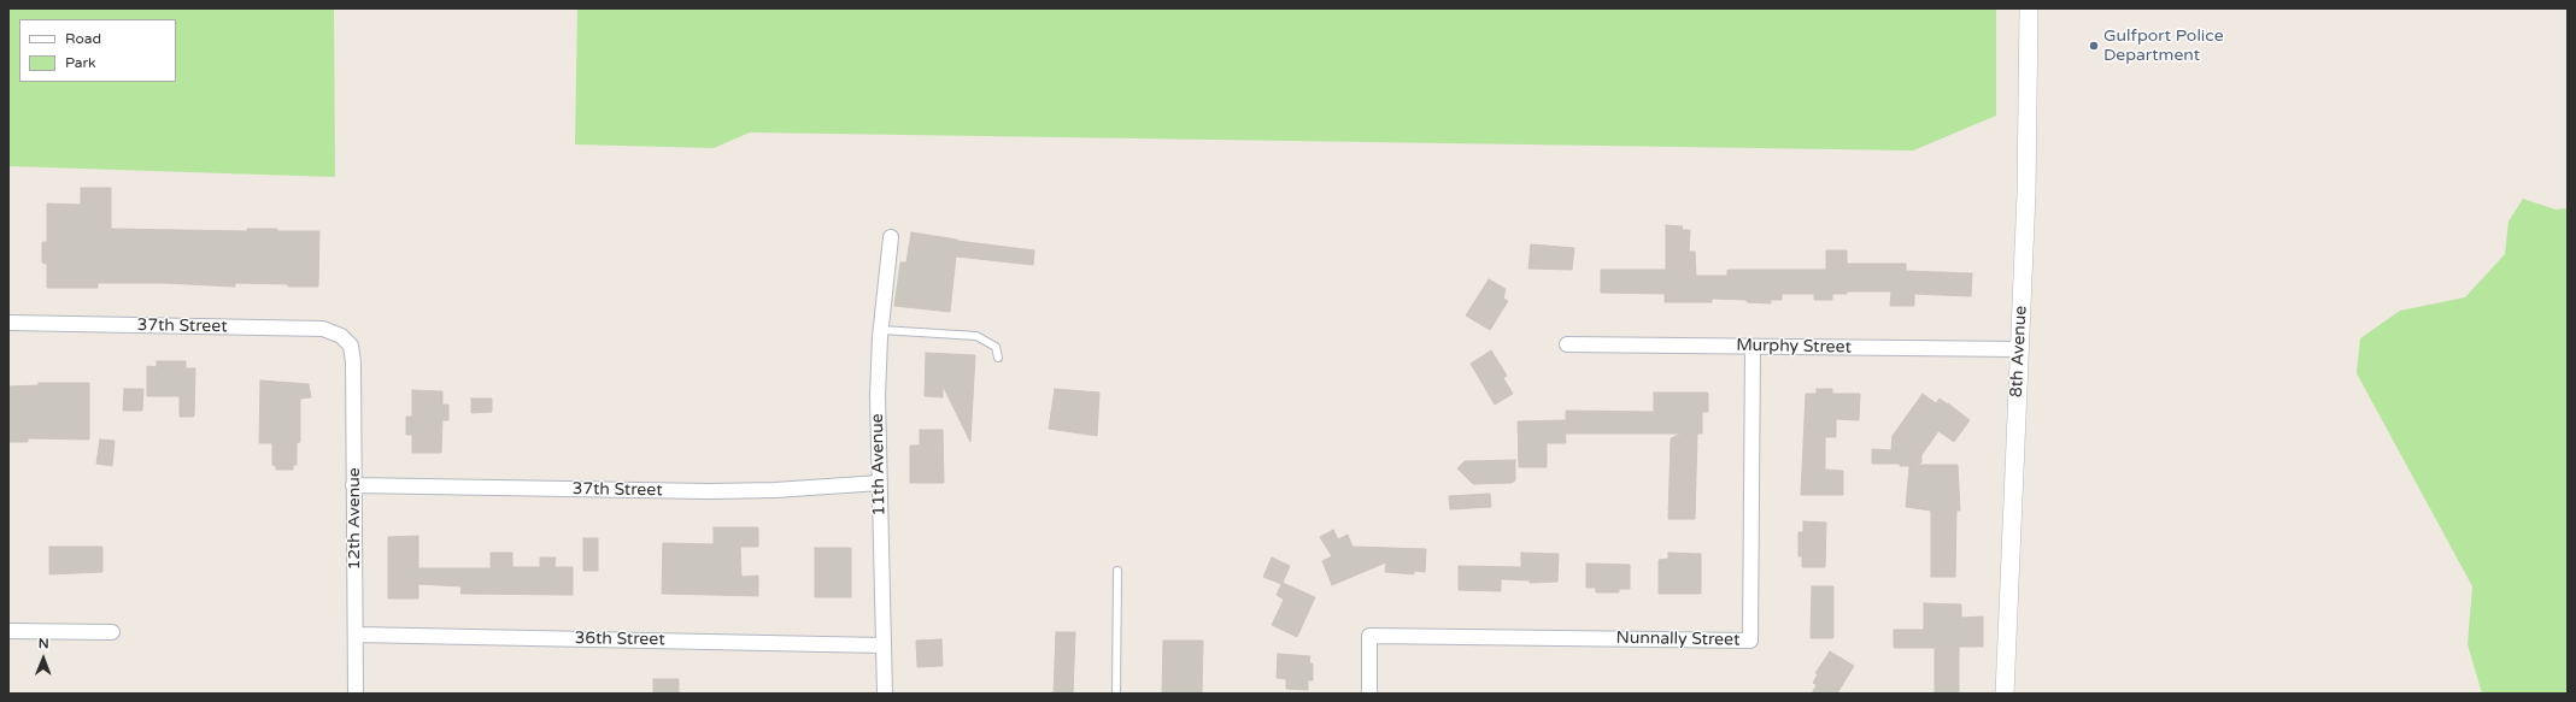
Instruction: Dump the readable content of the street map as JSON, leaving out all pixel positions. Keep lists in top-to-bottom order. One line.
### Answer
{"streets":{"street":["37th Street","Murphy Street","8th Avenue","11th Avenue","12th Avenue","36th Street","Nunnally Street"]},"crossings":[["37th Street","11th Avenue"],["37th Street","12th Avenue"],["Murphy Street","8th Avenue"],["Murphy Street","Nunnally Street"],["11th Avenue","36th Street"],["12th Avenue","36th Street"]],"places":["Gulfport Police Department"],"legend":["Road","Park"],"north":"top"}
